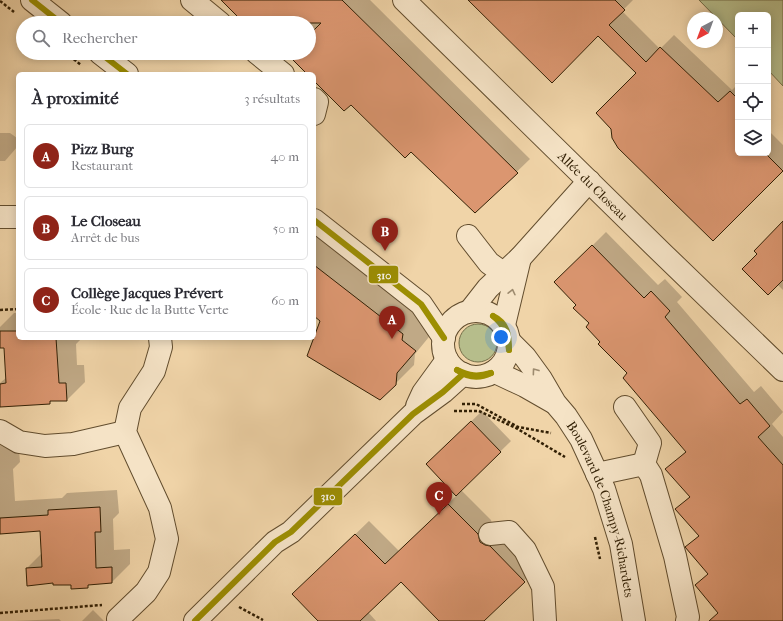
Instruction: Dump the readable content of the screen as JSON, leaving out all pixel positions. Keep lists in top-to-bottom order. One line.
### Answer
{"streets":{"street":["Allée du Closeau","Boulevard de Champy-Richardets"]},"lines":["transit line 310"],"north":"bottom left","page":{"map_buttons":["+","−"],"search":"Rechercher","heading":["À proximité","3 résultats"],"list":[{"mark":"A","name":"Pizz Burg","note":"Restaurant","value":"40 m"},{"mark":"B","name":"Le Closeau","note":"Arrêt de bus","value":"50 m"},{"mark":"C","name":"Collège Jacques Prévert","note":"École · Rue de la Butte Verte","value":"60 m"}],"pins":["B","A","C"]}}
